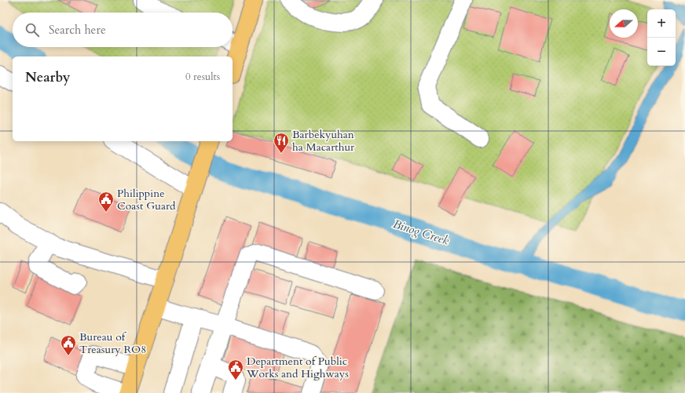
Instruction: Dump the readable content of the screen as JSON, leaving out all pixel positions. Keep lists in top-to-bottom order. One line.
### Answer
{"water":["Binog Creek"],"places":{"restaurant":["Barbekyuhan ha Macarthur"],"public building":["Philippine Coast Guard","Bureau of Treasury RO8","Department of Public Works and Highways"]},"north":"left","page":{"map_buttons":["+","−"],"search":"Search here","heading":["Nearby","0 results"]}}
